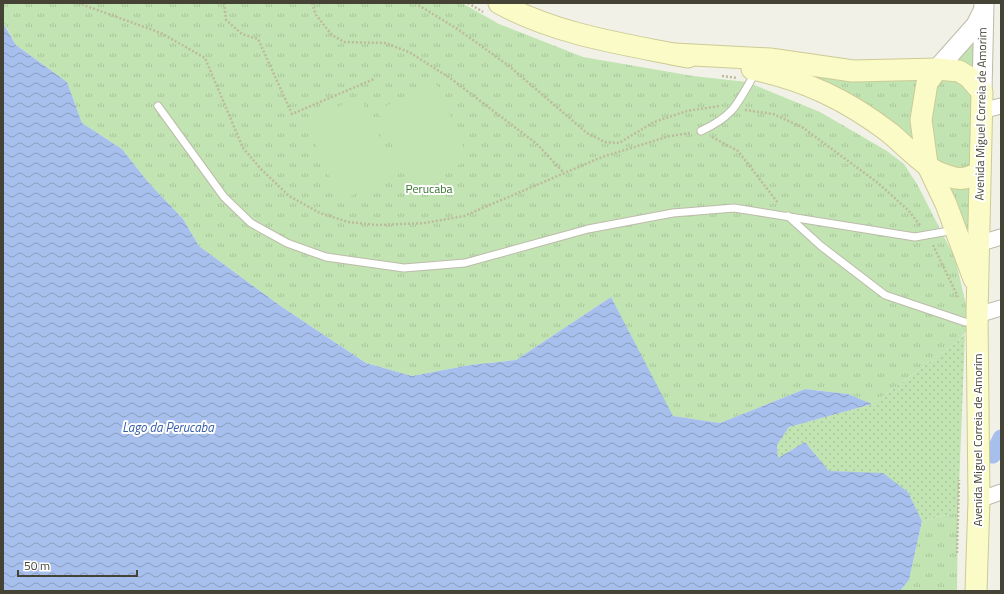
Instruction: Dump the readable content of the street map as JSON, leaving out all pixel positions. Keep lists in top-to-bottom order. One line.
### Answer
{"streets":{"main road":["Avenida Miguel Correia de Amorim"]},"water":["Lago da Perucaba"],"parks":["Perucaba"],"scale_bar":"50 m"}
